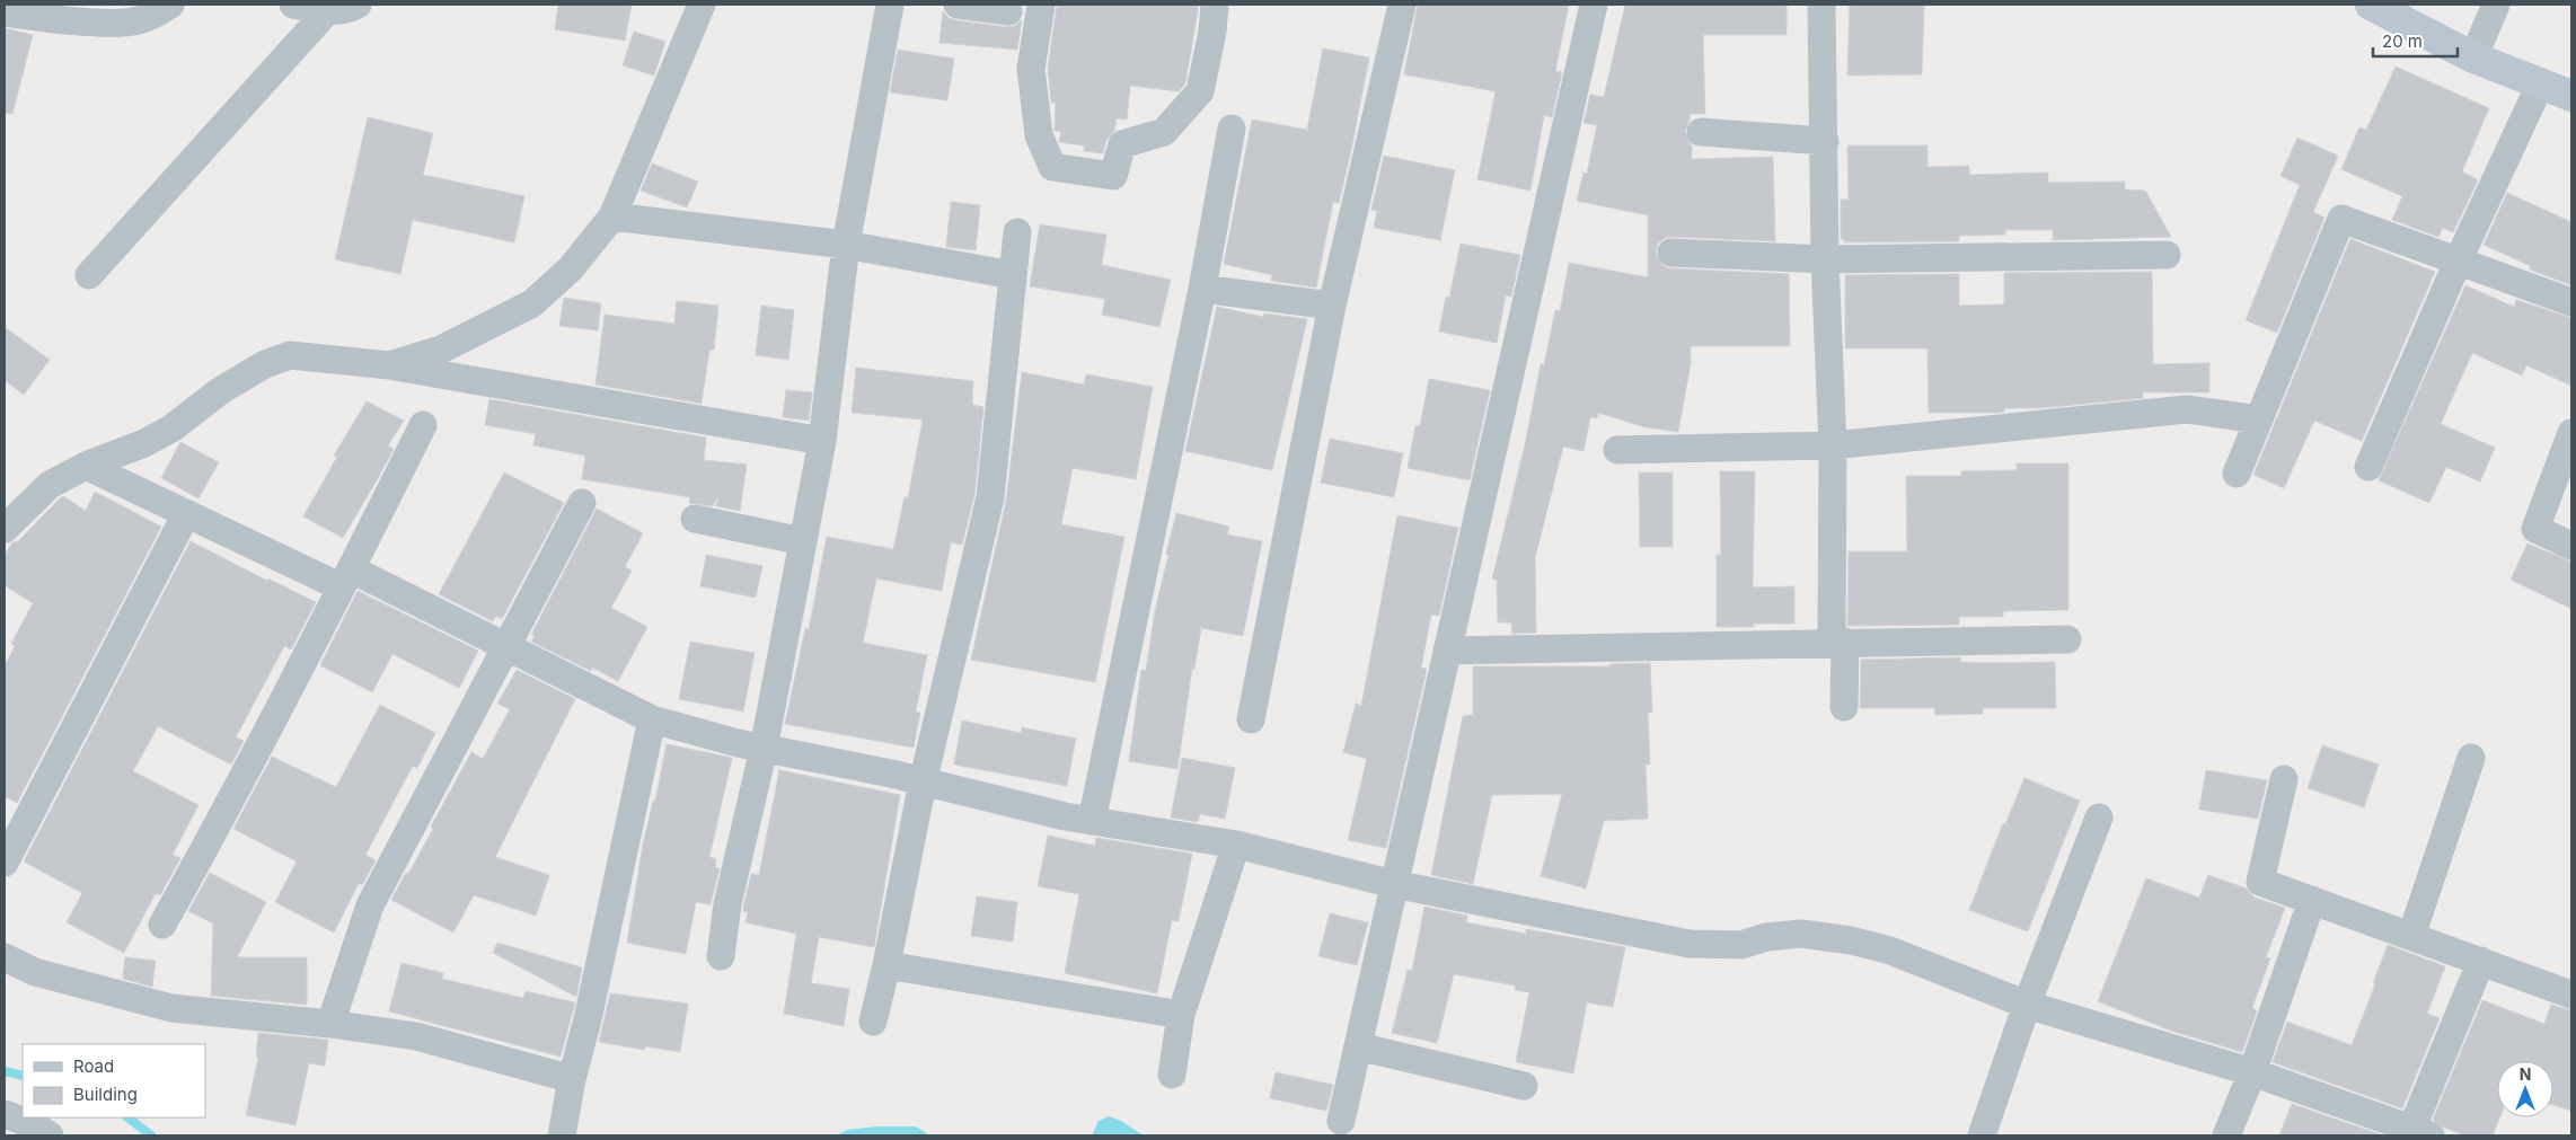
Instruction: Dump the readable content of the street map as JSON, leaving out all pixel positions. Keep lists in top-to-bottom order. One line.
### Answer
{"legend":["Road","Building"],"scale_bar":"20 m","north":"top"}
